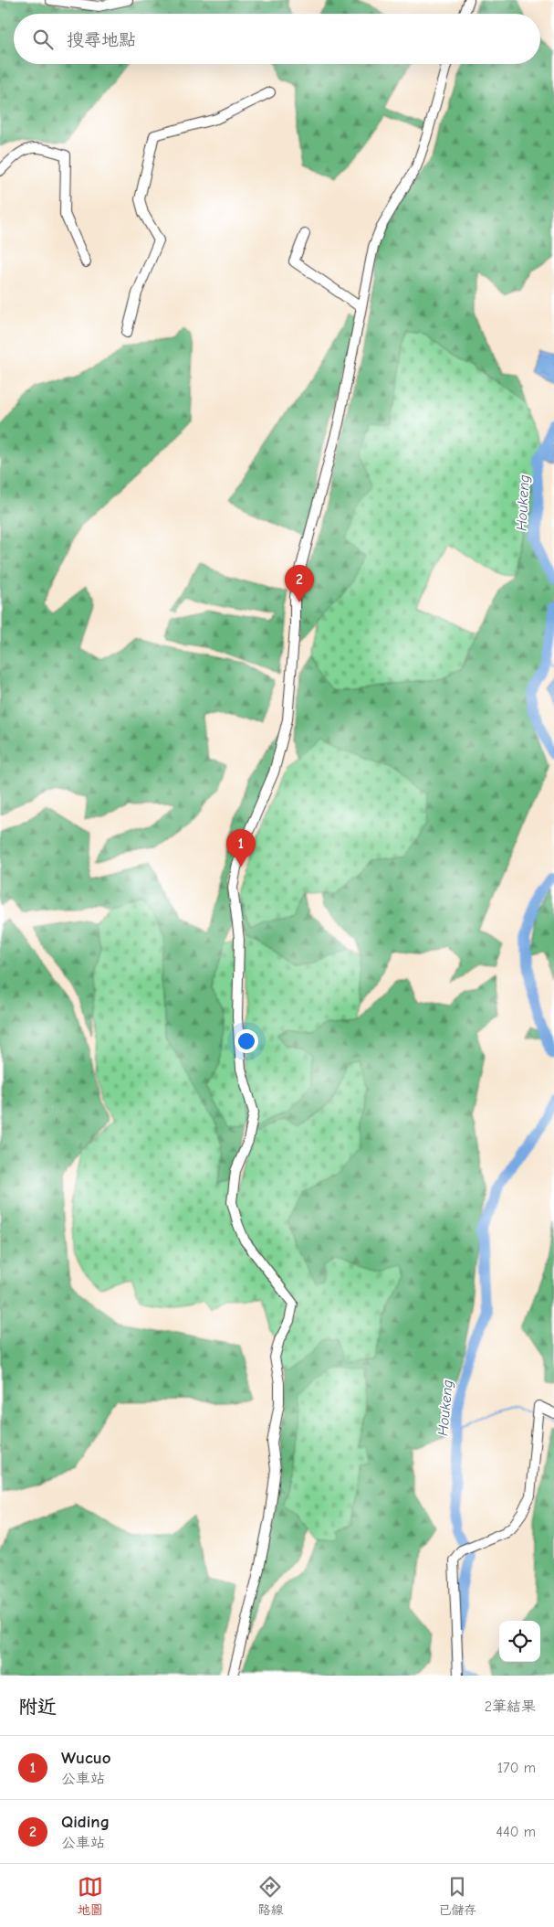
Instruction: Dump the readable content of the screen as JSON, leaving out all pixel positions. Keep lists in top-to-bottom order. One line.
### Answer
{"water":["Houkeng"],"page":{"search":"搜尋地點","pins":["2","1"],"heading":["附近","2筆結果"],"list":[{"mark":"1","name":"Wucuo","note":"公車站","value":"170 m"},{"mark":"2","name":"Qiding","note":"公車站","value":"440 m"}],"nav":["地圖","路線","已儲存"]}}
